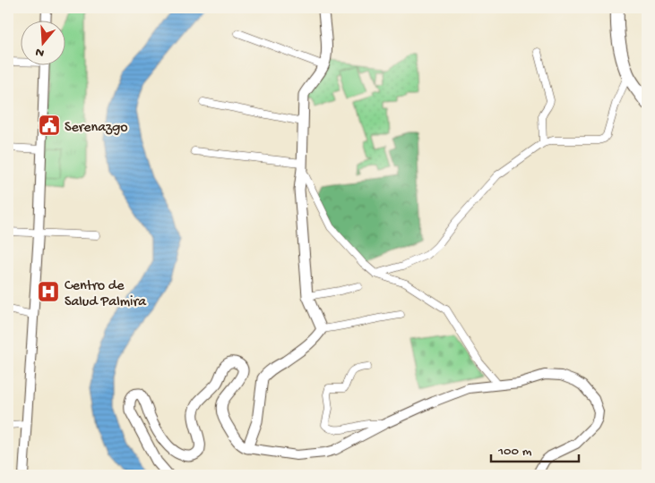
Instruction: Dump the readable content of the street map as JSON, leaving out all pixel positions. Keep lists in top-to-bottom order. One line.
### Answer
{"places":{"public building":["Serenazgo"],"hospital":["Centro de Salud Palmira"]},"scale_bar":"100 m","north":"bottom"}
